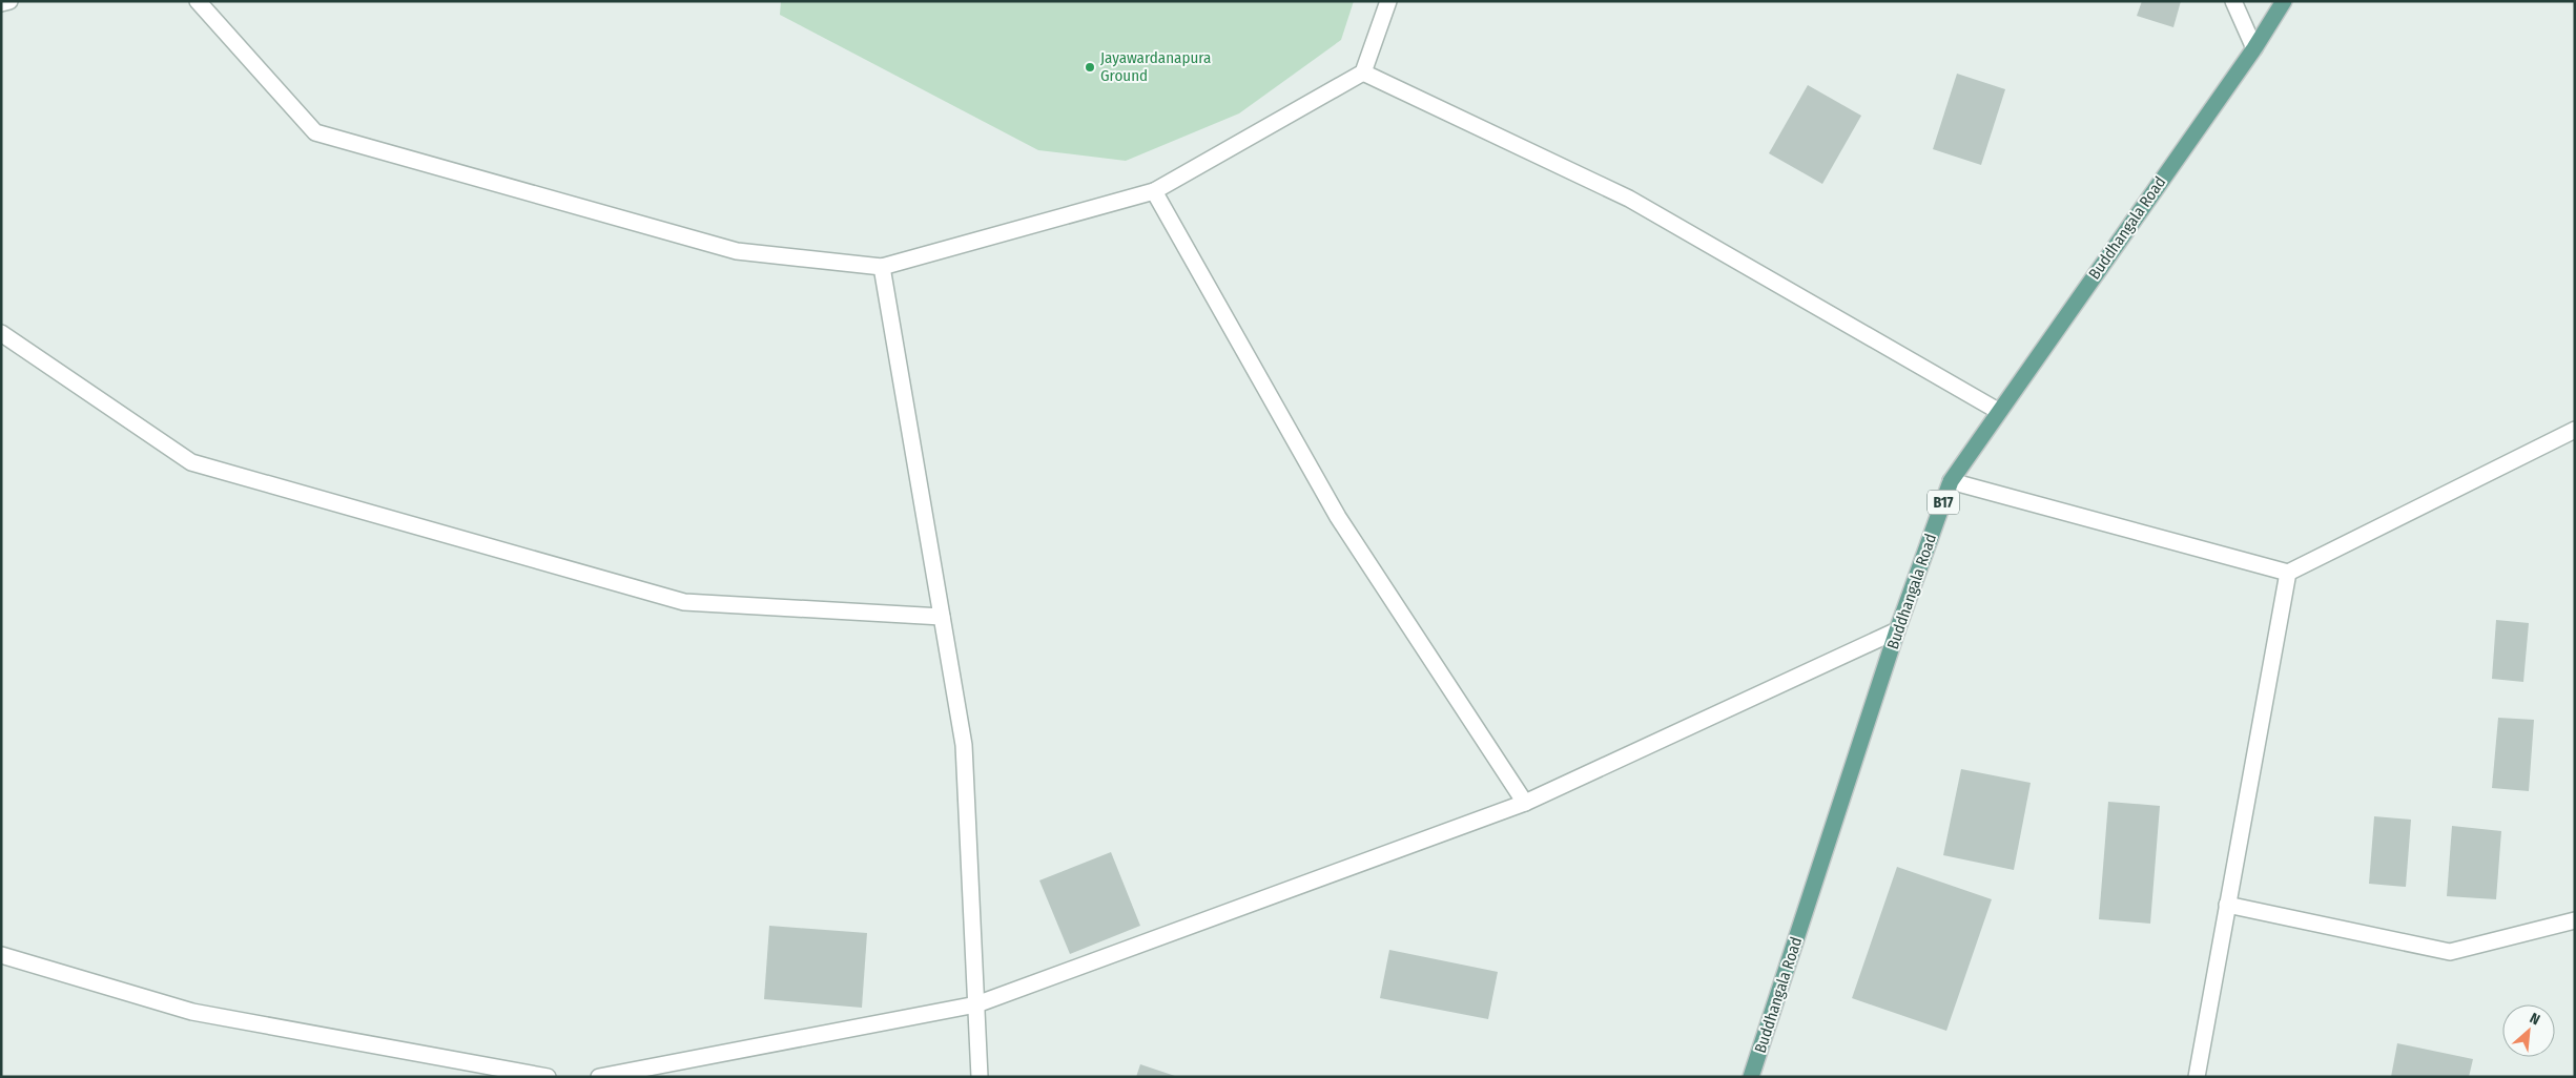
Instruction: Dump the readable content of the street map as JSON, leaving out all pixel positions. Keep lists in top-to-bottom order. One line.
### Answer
{"streets":{"main road":["Buddhangala Road","B17"]},"places":["Jayawardanapura Ground"],"north":"top right"}
